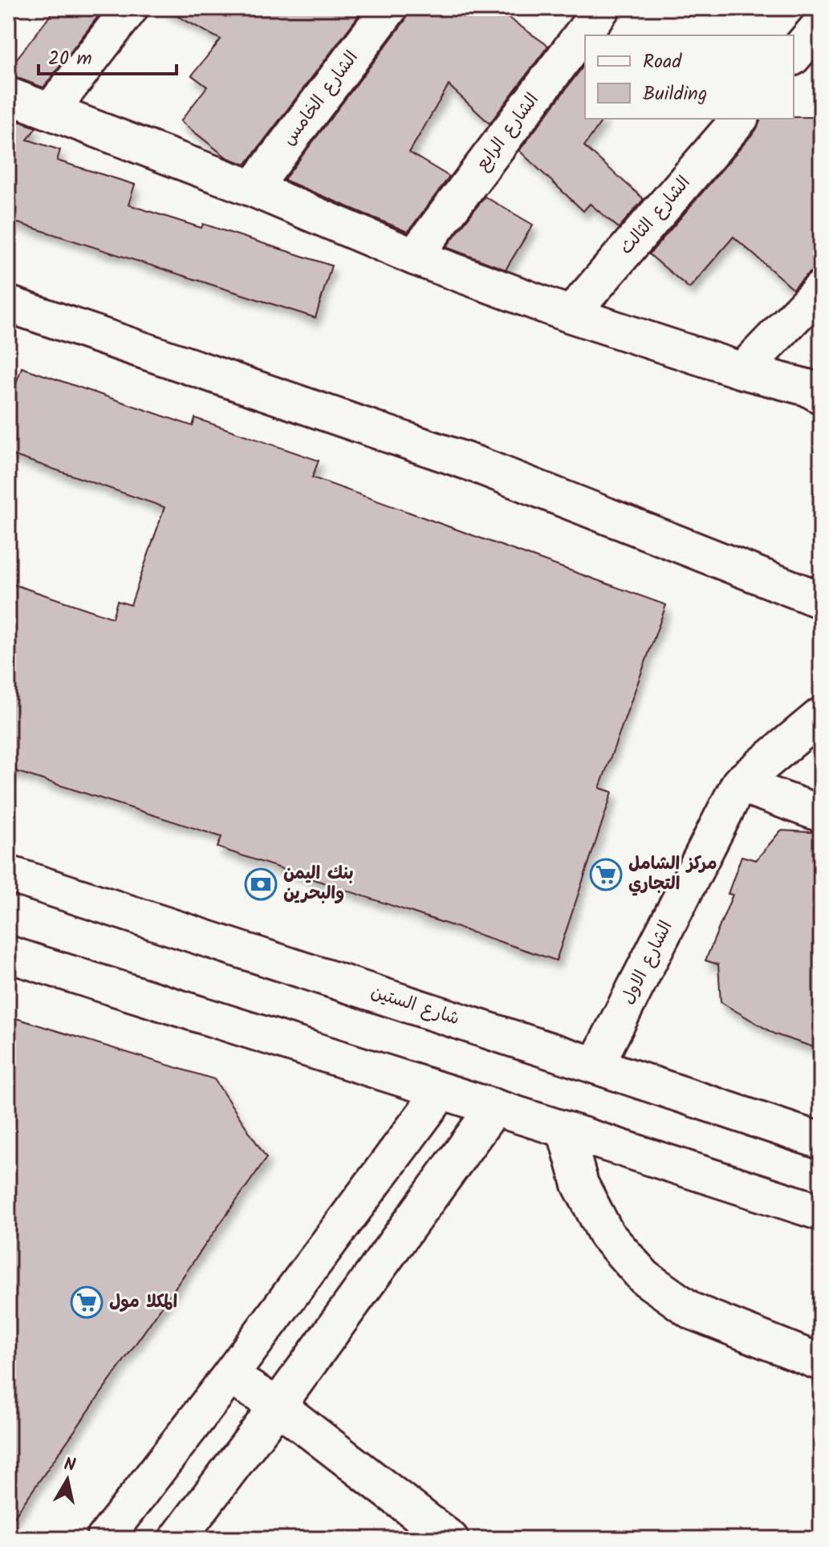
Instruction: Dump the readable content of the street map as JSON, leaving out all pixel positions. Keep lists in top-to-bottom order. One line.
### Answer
{"streets":{"main road":["الشارع الخامس","الشارع الرابع","الشارع الثالث","الشارع الاول","شارع الستين"]},"crossings":[["الشارع الاول","شارع الستين"]],"places":{"supermarket":["مركز الشامل التجاري","المكلا مول"],"bank":["بنك اليمن والبحرين"]},"legend":["Road","Building"],"scale_bar":"20 m","north":"top"}
